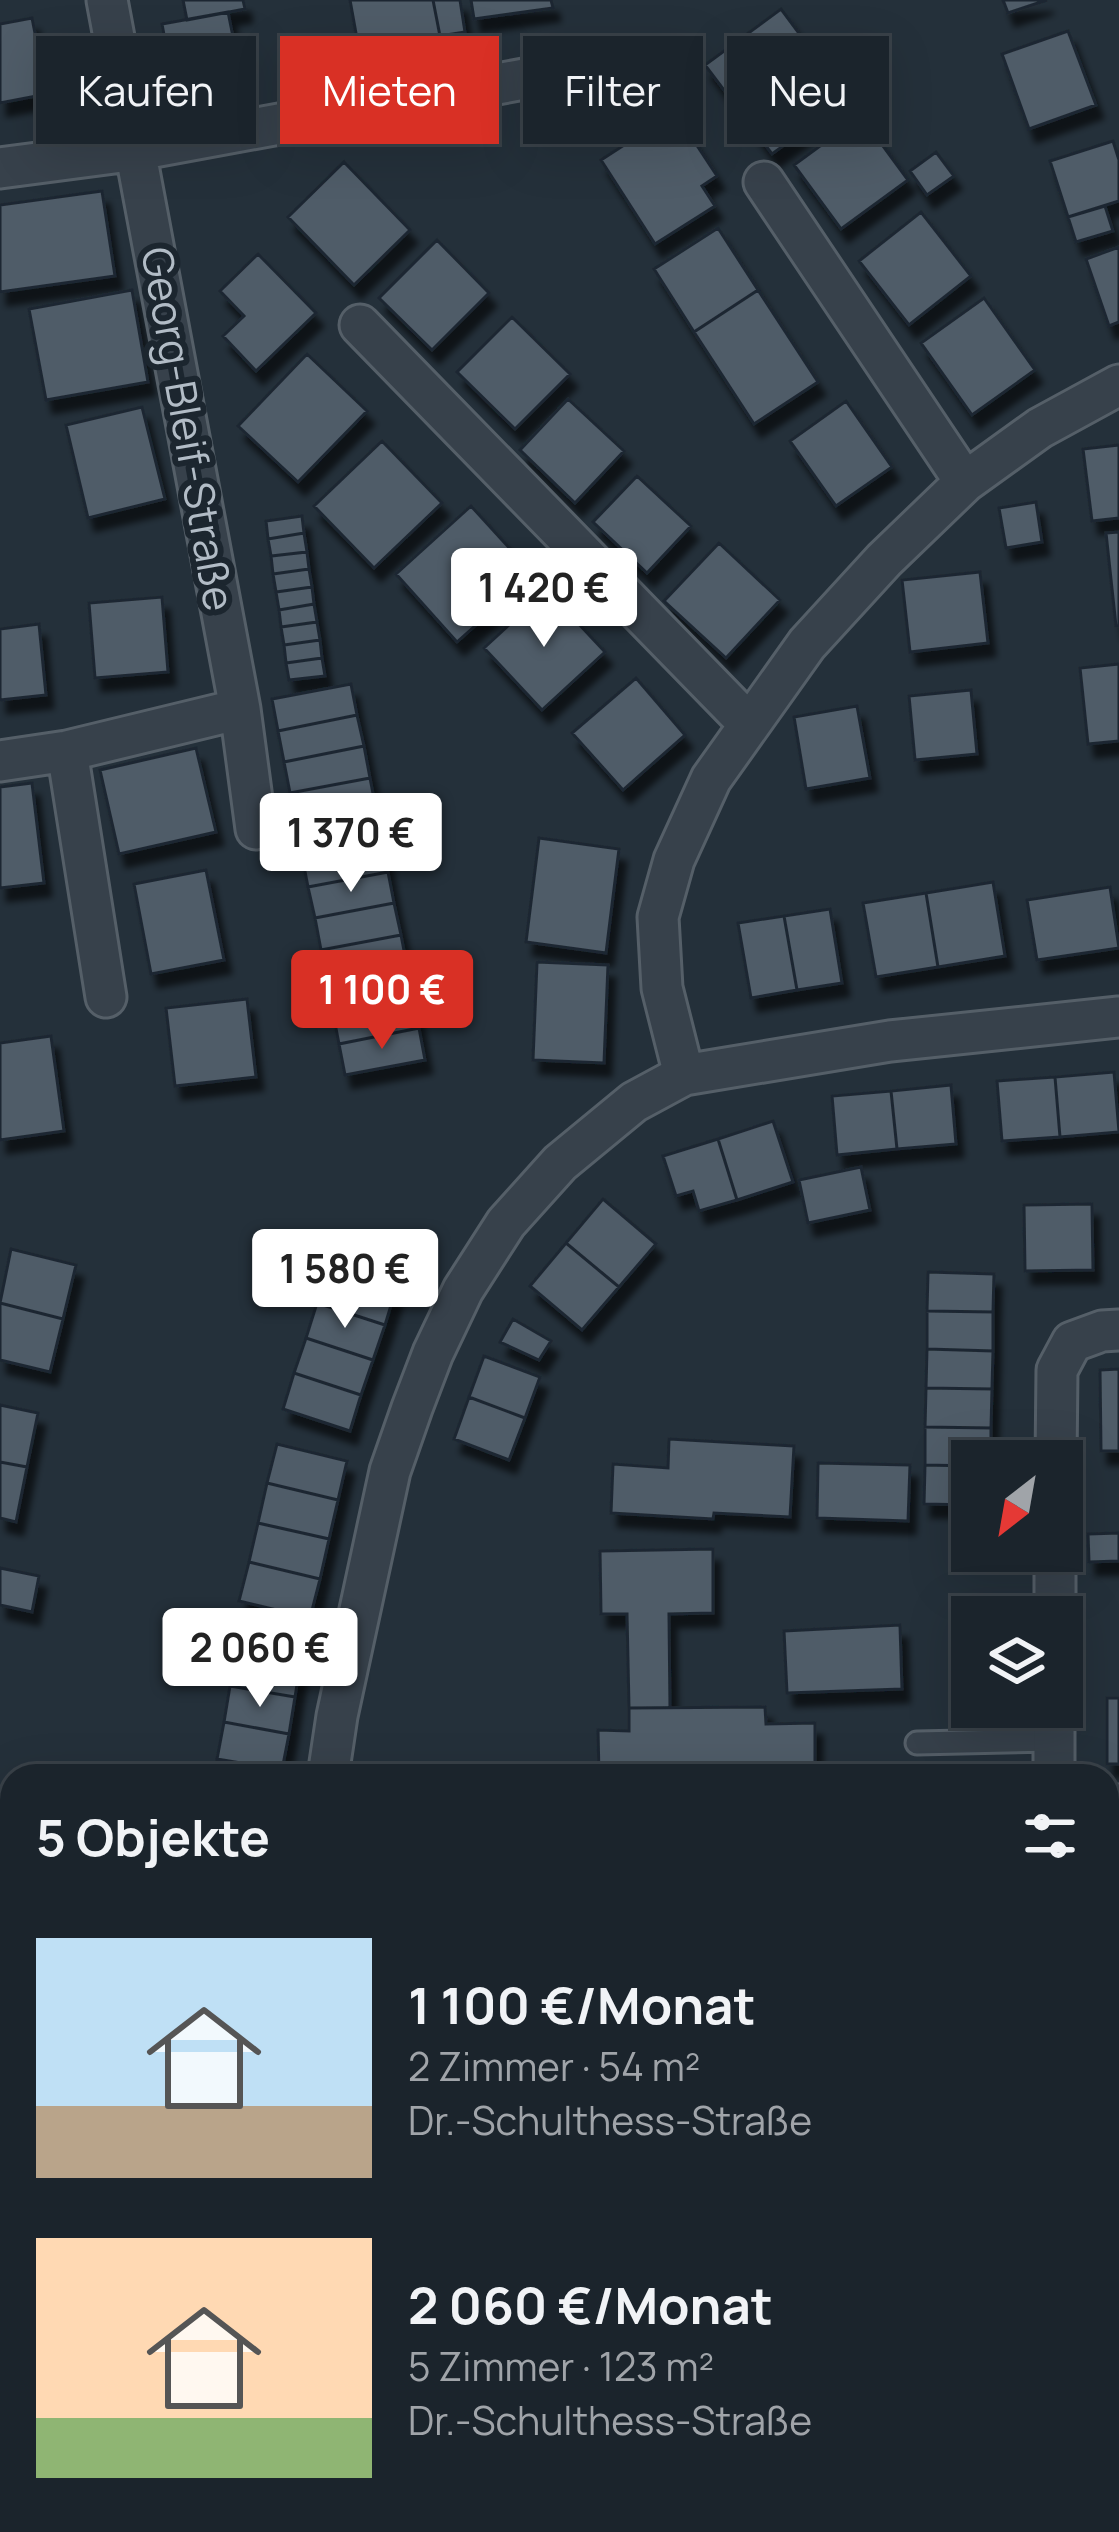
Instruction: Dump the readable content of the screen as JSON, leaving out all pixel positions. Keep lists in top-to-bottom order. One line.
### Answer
{"streets":{"street":["Georg-Bleif-Straße"]},"north":"bottom left","page":{"chip":["Kaufen","Mieten","Filter","Neu"],"price":["1 420 €","1 370 €","1 100 €","1 580 €","2 060 €"],"heading":"5 Objekte","list":[{"name":"1 100 €/Monat","note":"2 Zimmer · 54 m² · Dr.-Schulthess-Straße"},{"name":"2 060 €/Monat","note":"5 Zimmer · 123 m² · Dr.-Schulthess-Straße"}]}}
